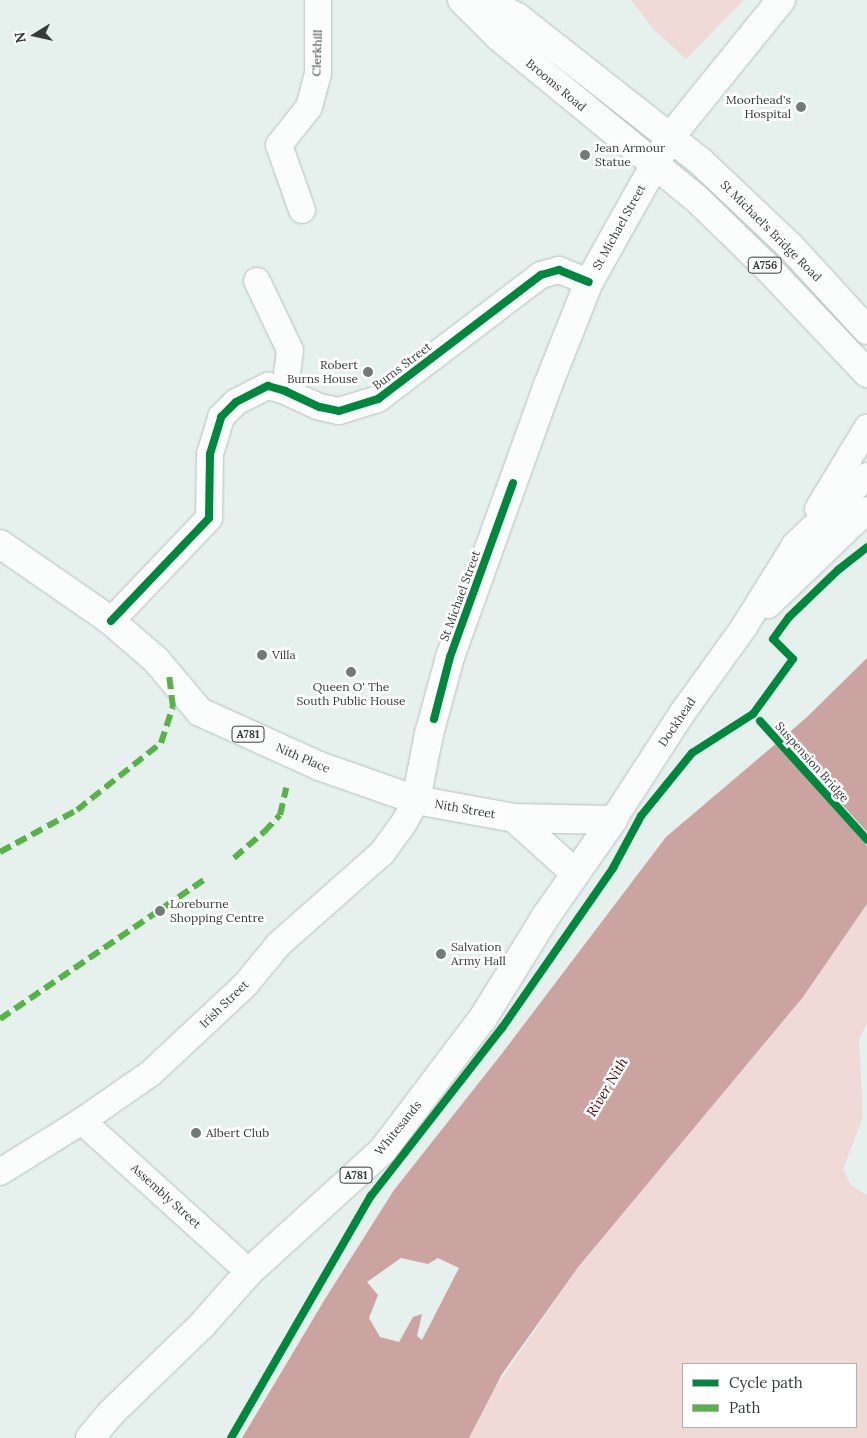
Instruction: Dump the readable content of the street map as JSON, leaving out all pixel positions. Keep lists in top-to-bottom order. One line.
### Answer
{"streets":{"main road":["Brooms Road","St Michael Street","St Michael's Bridge Road","A756","A781","Nith Place","Nith Street","Whitesands"],"street":["Clerkhill","Burns Street","Dockhead","Irish Street","Assembly Street"],"cycle path":["Suspension Bridge"]},"crossings":[["Brooms Road","St Michael Street"],["Brooms Road","A756"],["St Michael Street","St Michael's Bridge Road"],["St Michael Street","A756"],["St Michael Street","Burns Street"],["St Michael Street","Nith Place"],["St Michael Street","Nith Street"],["St Michael Street","Irish Street"],["St Michael's Bridge Road","A756"],["Burns Street","A781"],["Burns Street","Nith Place"],["Dockhead","Nith Street"],["Dockhead","Whitesands"],["A781","Nith Place"],["Nith Place","Nith Street"],["Nith Place","Irish Street"],["Nith Street","Irish Street"],["Nith Street","Whitesands"],["Irish Street","Assembly Street"],["Whitesands","Assembly Street"]],"water":["River Nith"],"places":["Moorhead's Hospital","Jean Armour Statue","Robert Burns House","Villa","Queen O' The South Public House","Loreburne Shopping Centre","Salvation Army Hall","Albert Club"],"legend":["Cycle path","Path"],"north":"left"}
